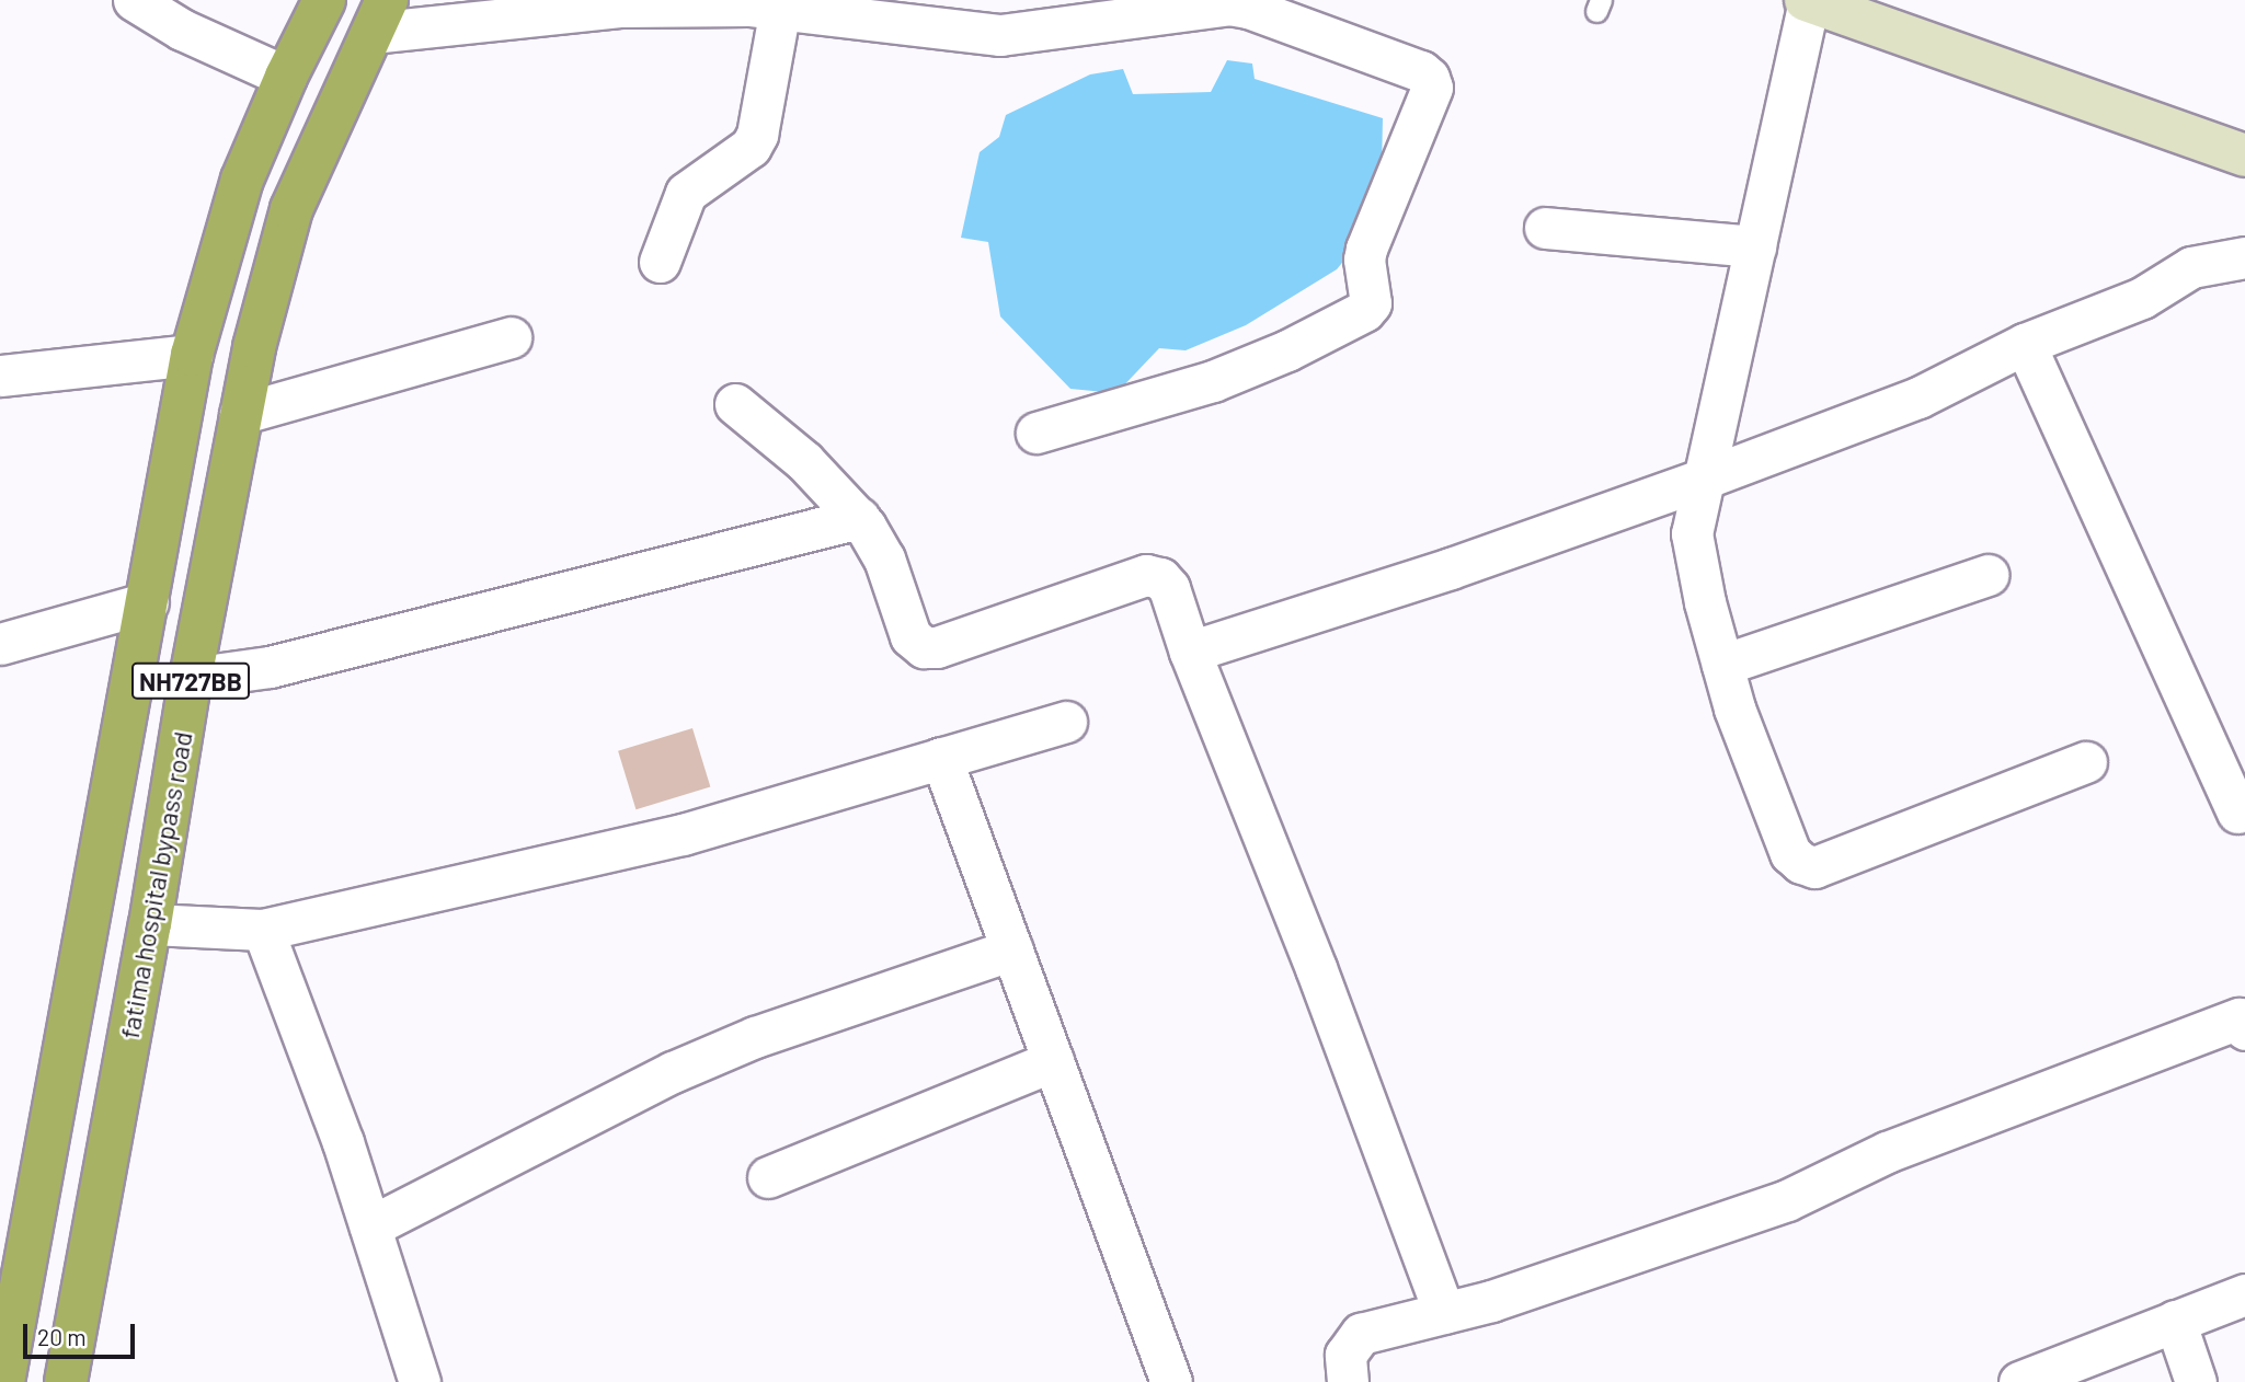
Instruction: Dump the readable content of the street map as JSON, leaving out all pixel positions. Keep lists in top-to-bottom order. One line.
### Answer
{"streets":{"highway":["NH727BB","fatima hospital bypass road"]},"scale_bar":"20 m"}
